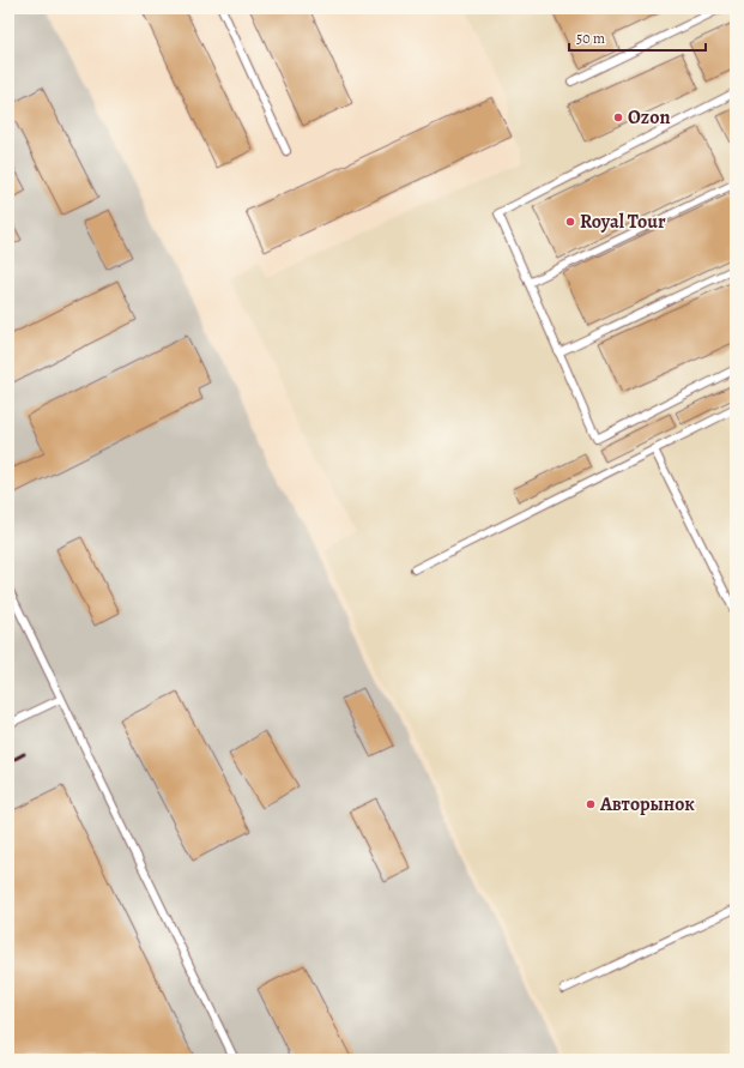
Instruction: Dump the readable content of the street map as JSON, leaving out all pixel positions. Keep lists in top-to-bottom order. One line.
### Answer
{"places":["Ozon","Royal Tour","Авторынок"],"scale_bar":"50 m"}
